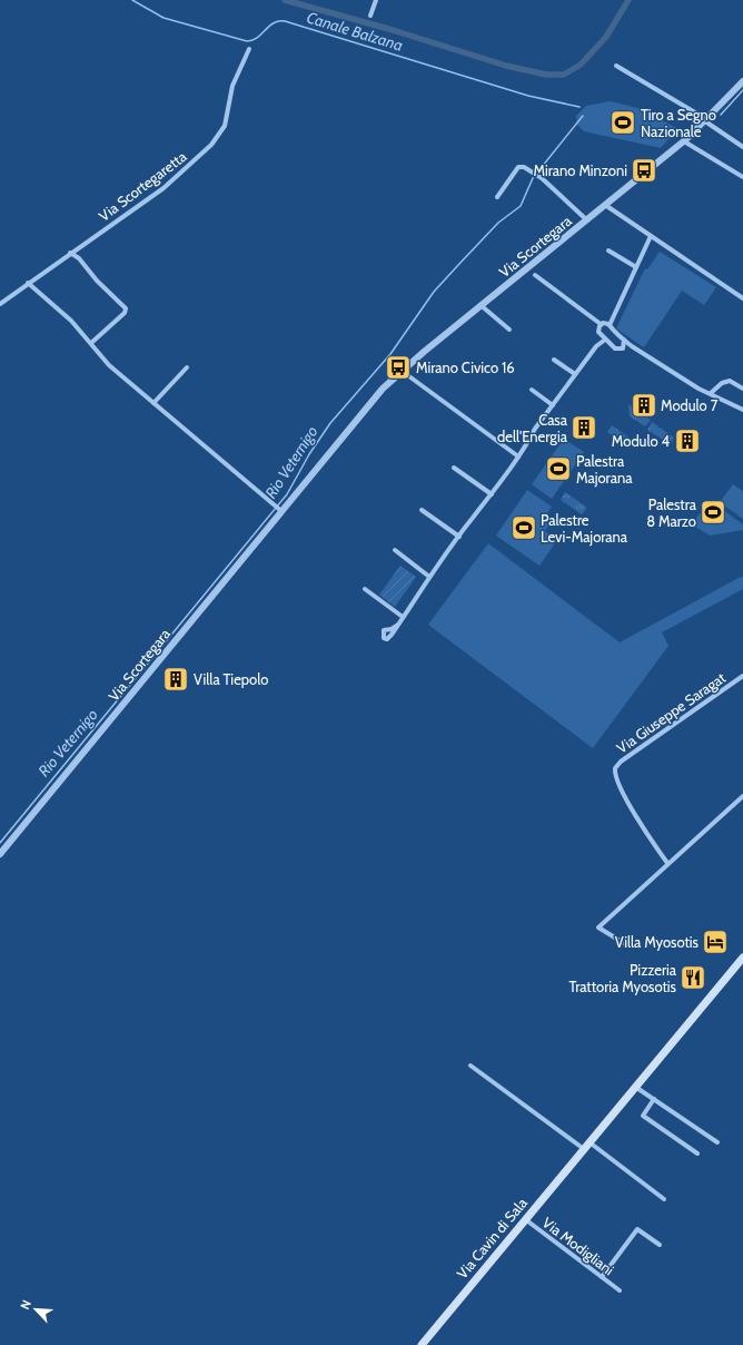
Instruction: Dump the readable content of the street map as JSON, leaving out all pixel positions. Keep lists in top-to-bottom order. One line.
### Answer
{"streets":{"main road":["Via Cavin di Sala"],"street":["Via Scortegaretta","Via Scortegara","Via Giuseppe Saragat","Via Modigliani"]},"crossings":[["Via Cavin di Sala","Via Modigliani"]],"water":["Canale Balzana","Rio Veternigo"],"places":{"sports":["Tiro a Segno Nazionale","Palestra Majorana","Palestra 8 Marzo","Palestre Levi-Majorana"],"bus stop":["Mirano Minzoni","Mirano Civico 16"],"building":["Modulo 7","Casa dell'Energia","Modulo 4","Villa Tiepolo"],"hotel":["Villa Myosotis"],"restaurant":["Pizzeria Trattoria Myosotis"]},"north":"top left"}
